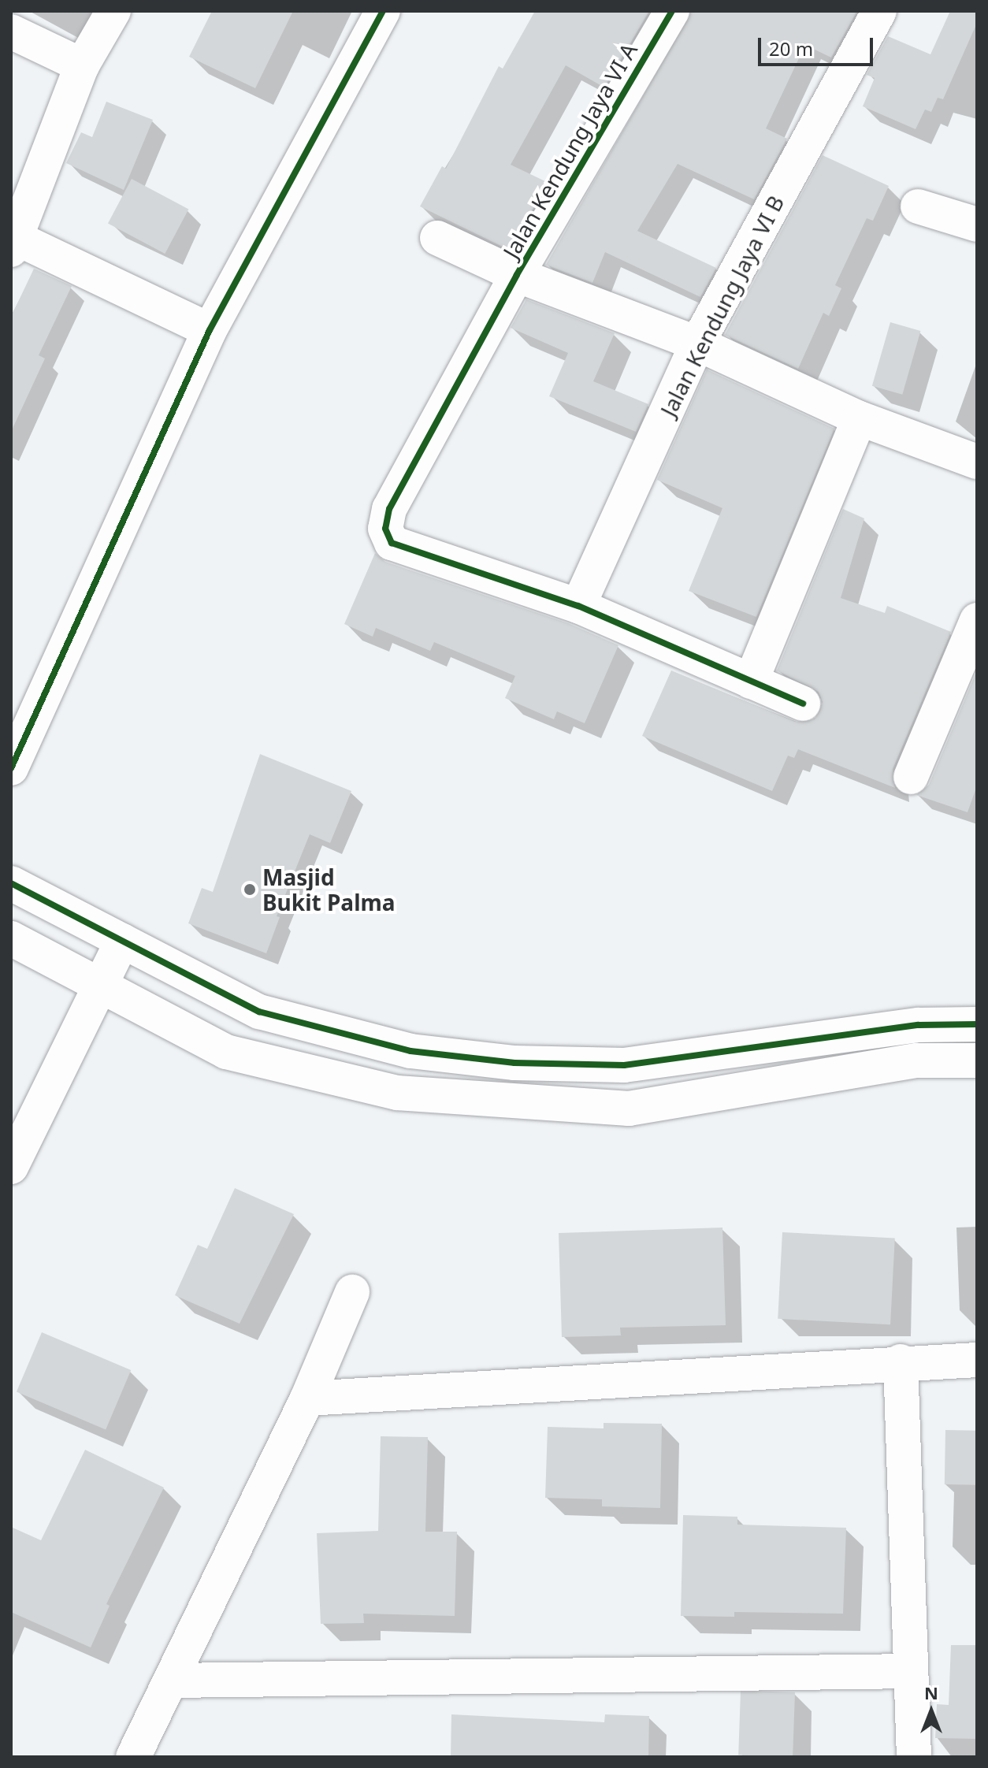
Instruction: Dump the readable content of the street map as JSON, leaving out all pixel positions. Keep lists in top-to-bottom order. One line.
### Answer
{"streets":{"street":["Jalan Kendung Jaya VI A","Jalan Kendung Jaya VI B"]},"crossings":[["Jalan Kendung Jaya VI A","Jalan Kendung Jaya VI B"]],"places":["Masjid Bukit Palma"],"scale_bar":"20 m","north":"top"}
